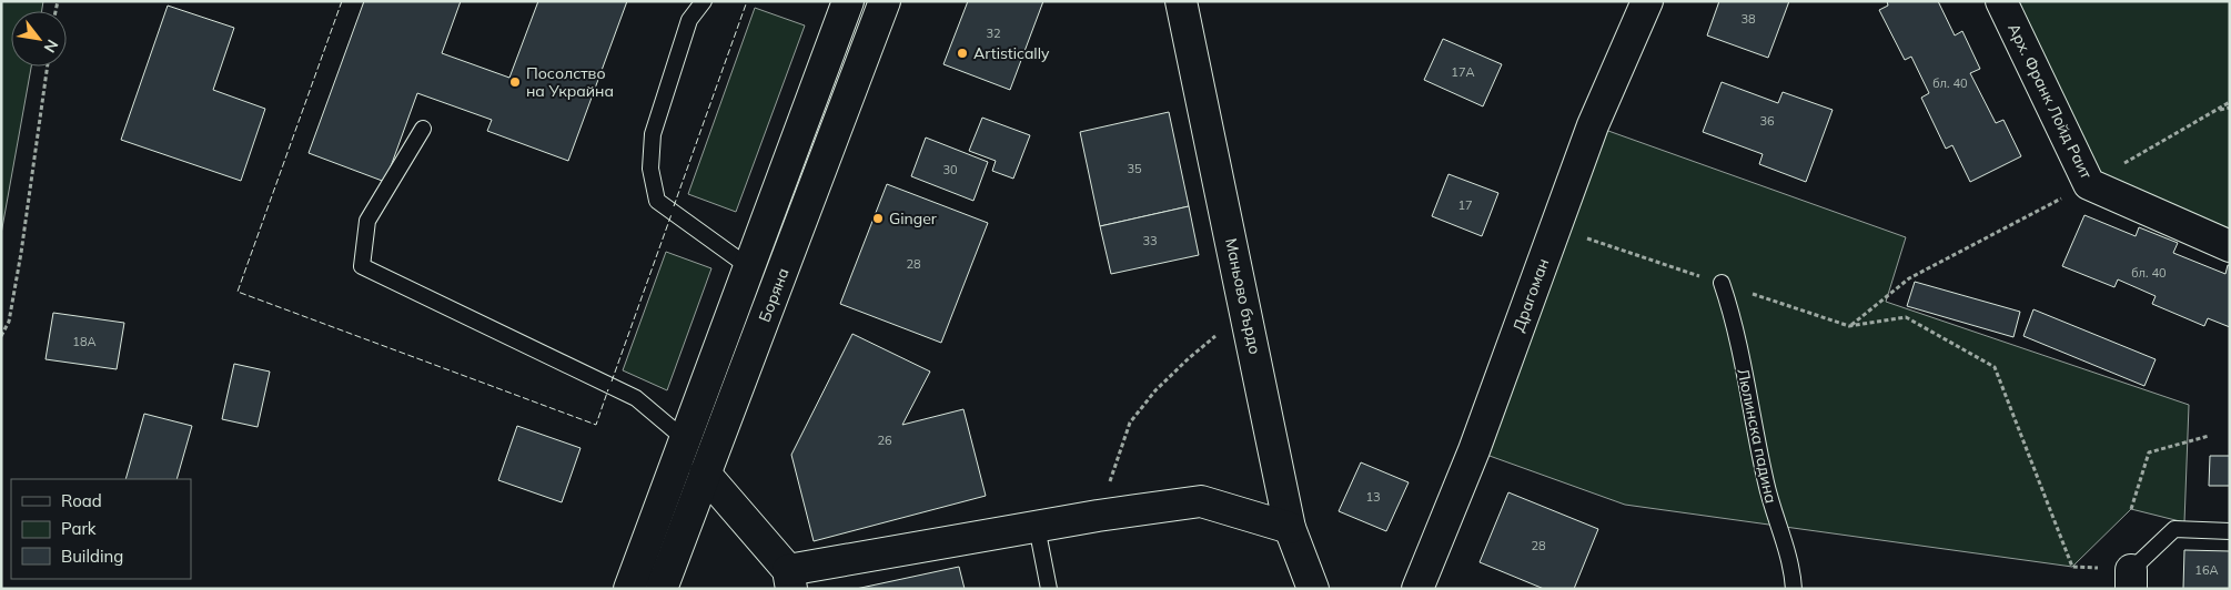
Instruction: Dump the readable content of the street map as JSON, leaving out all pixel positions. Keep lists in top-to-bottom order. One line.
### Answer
{"streets":{"street":["Арх. Франк Лойд Раит","Боряна","Драгоман","Маньово бърдо"],"lane":["Люлинска падина"]},"places":["Artistically","Посолство на Украйна","Ginger"],"house_numbers":["38","32","17А","бл. 40","36","35","30","17","33","28","бл. 40","18А","26","13","28","16А"],"legend":["Road","Park","Building"],"north":"bottom right"}
